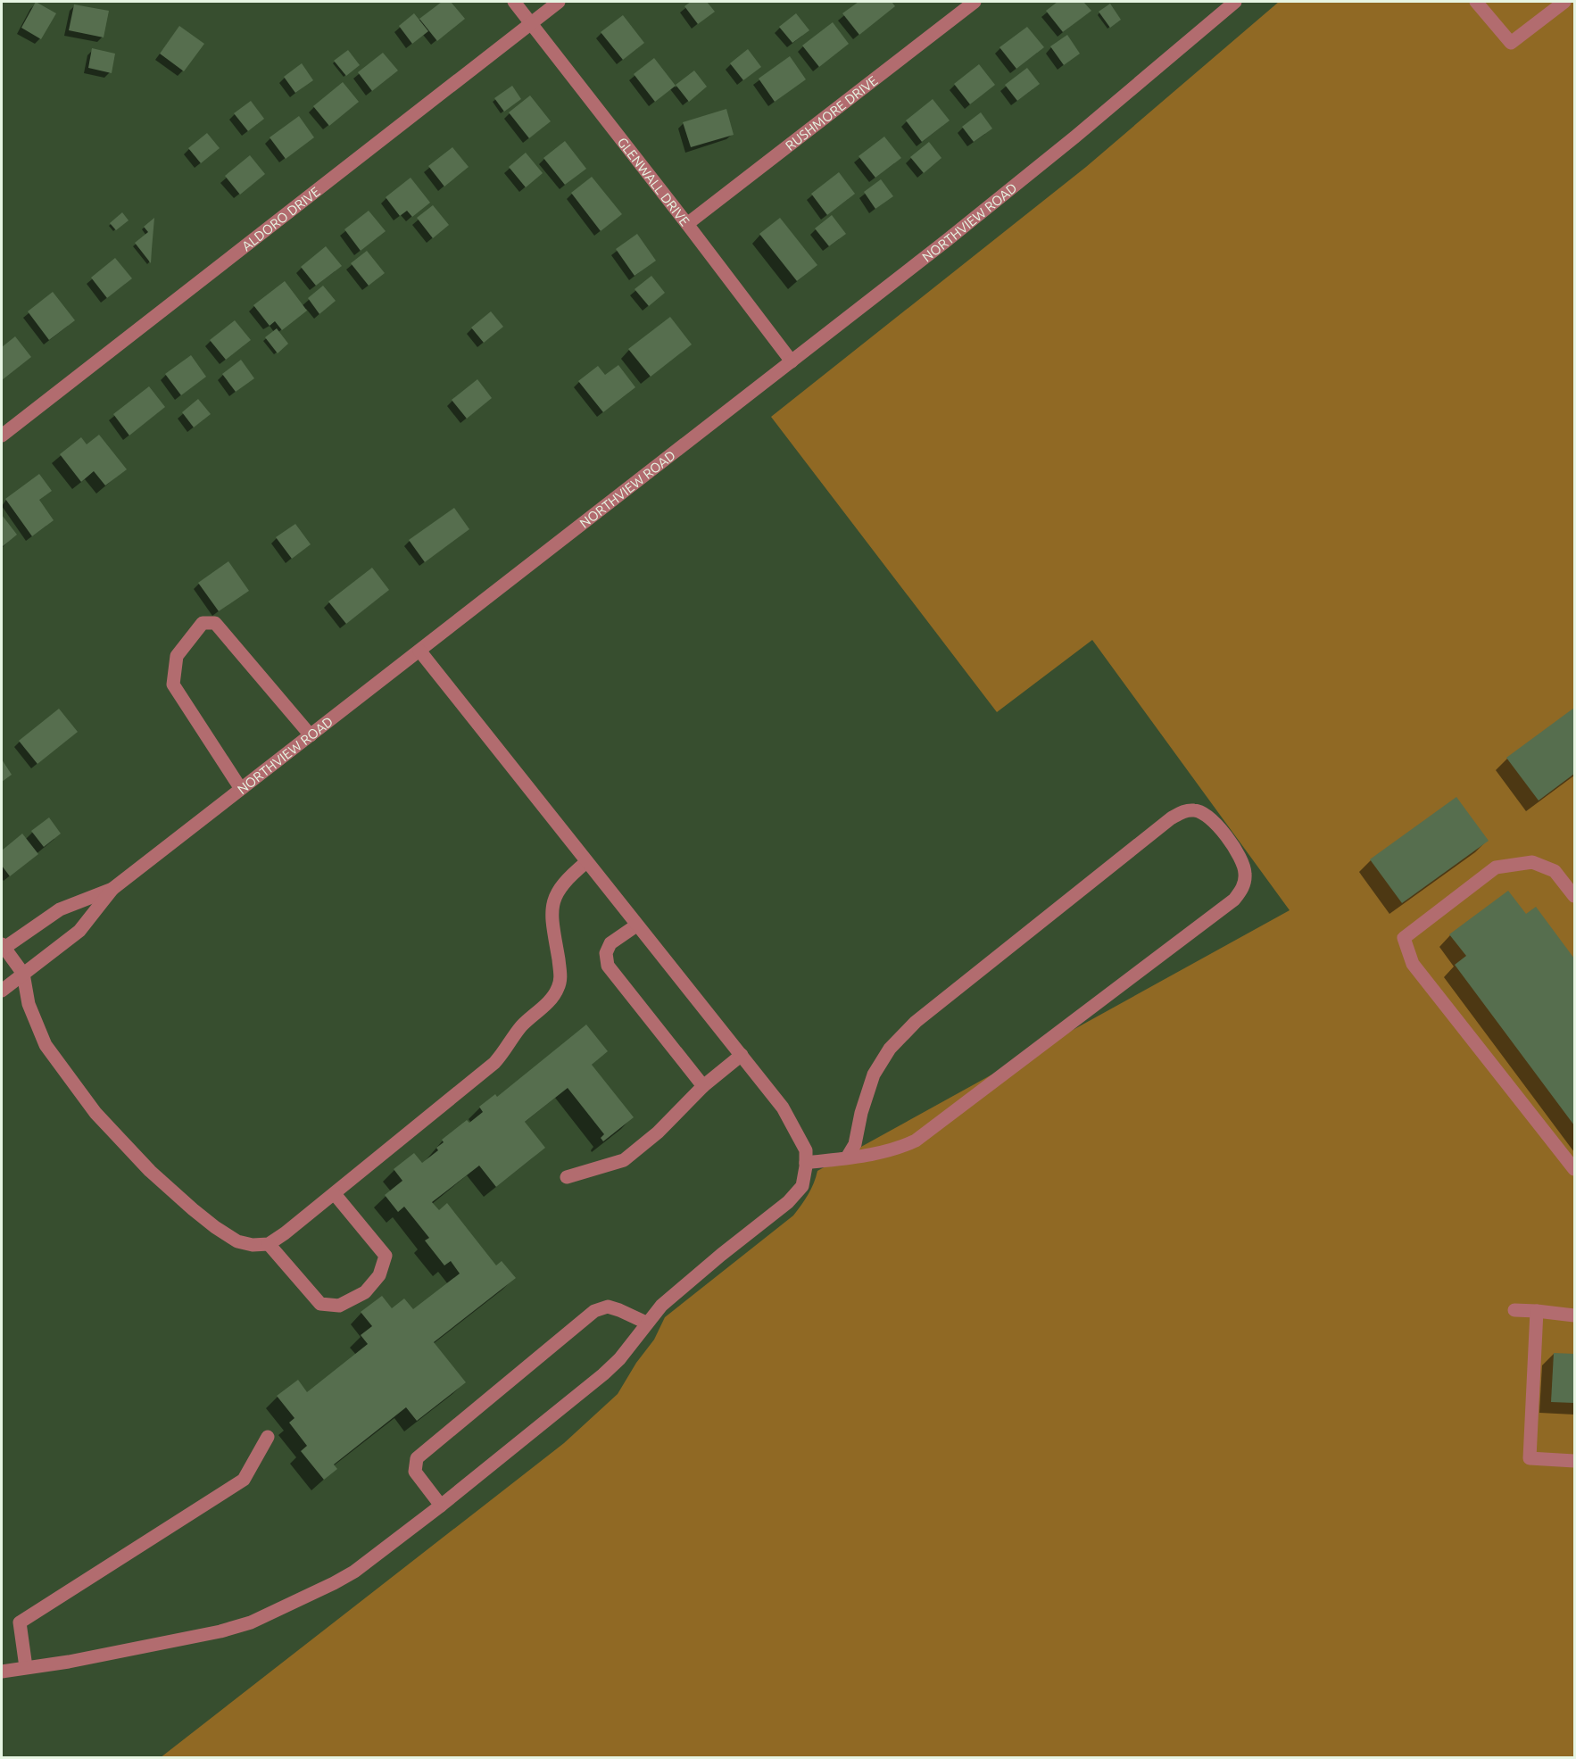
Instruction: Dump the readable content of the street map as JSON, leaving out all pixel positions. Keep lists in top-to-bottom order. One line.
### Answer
{"streets":{"street":["RUSHMORE DRIVE","GLENWALL DRIVE","ALDORO DRIVE","NORTHVIEW ROAD"]},"crossings":[["RUSHMORE DRIVE","GLENWALL DRIVE"],["GLENWALL DRIVE","ALDORO DRIVE"],["GLENWALL DRIVE","NORTHVIEW ROAD"]]}
